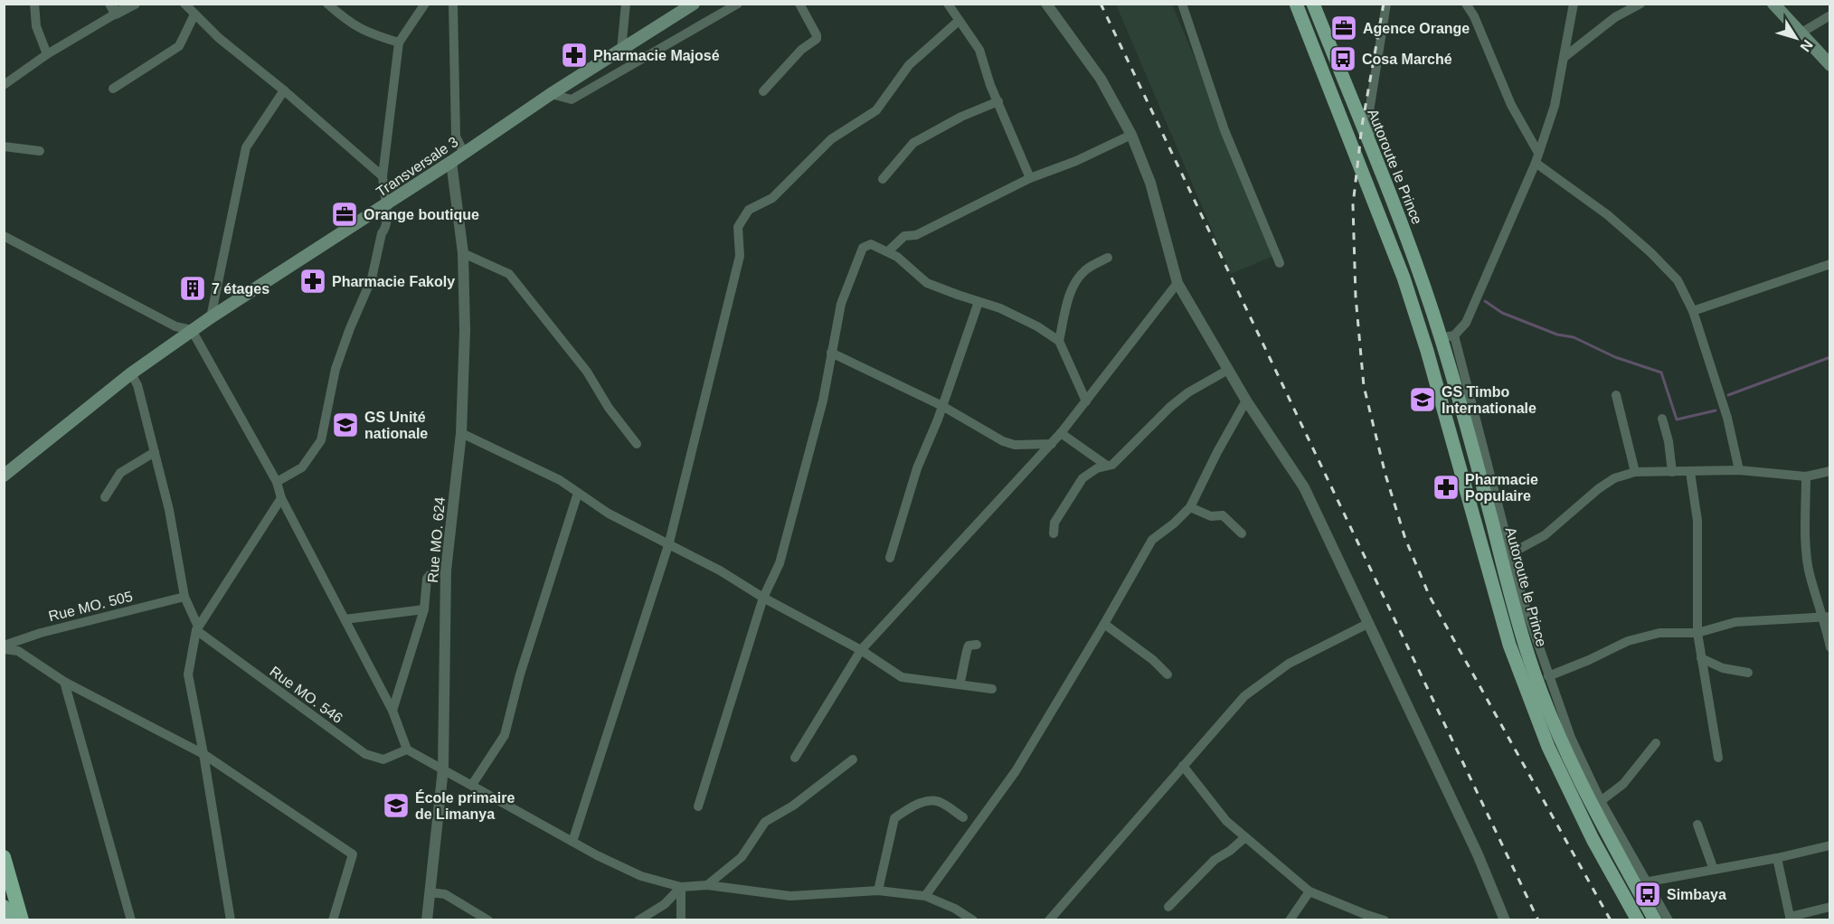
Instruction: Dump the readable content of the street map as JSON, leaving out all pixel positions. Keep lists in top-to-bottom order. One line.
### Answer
{"streets":{"main road":["Transversale 3","Autoroute le Prince"],"street":["Rue MO. 624","Rue MO. 505","Rue MO. 546"]},"crossings":[["Transversale 3","Rue MO. 624"]],"places":{"office":["Agence Orange","Orange boutique"],"pharmacy":["Pharmacie Majosé","Pharmacie Fakoly","Pharmacie Populaire"],"bus stop":["Cosa Marché","Simbaya"],"building":["7 étages"],"school or university":["GS Timbo Internationale","GS Unité nationale","École primaire de Limanya"]},"north":"bottom right"}
